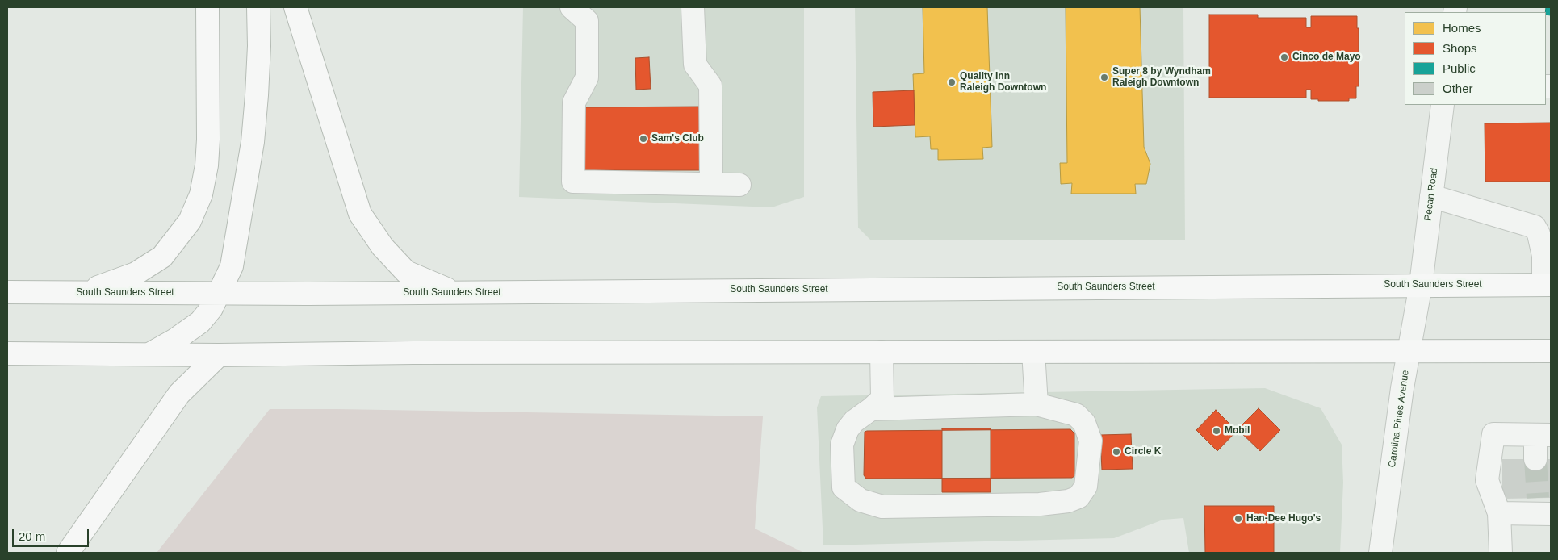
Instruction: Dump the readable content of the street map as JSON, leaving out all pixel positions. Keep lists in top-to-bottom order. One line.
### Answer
{"streets":{"highway":["South Saunders Street"],"street":["Pecan Road","Carolina Pines Avenue"]},"crossings":[["Pecan Road","South Saunders Street"],["Pecan Road","Carolina Pines Avenue"],["South Saunders Street","Carolina Pines Avenue"]],"places":["Cinco de Mayo","Super 8 by Wyndham Raleigh Downtown","Quality Inn Raleigh Downtown","Sam's Club","Mobil","Circle K","Han-Dee Hugo's"],"legend":["Homes","Shops","Public","Other"],"scale_bar":"20 m"}
